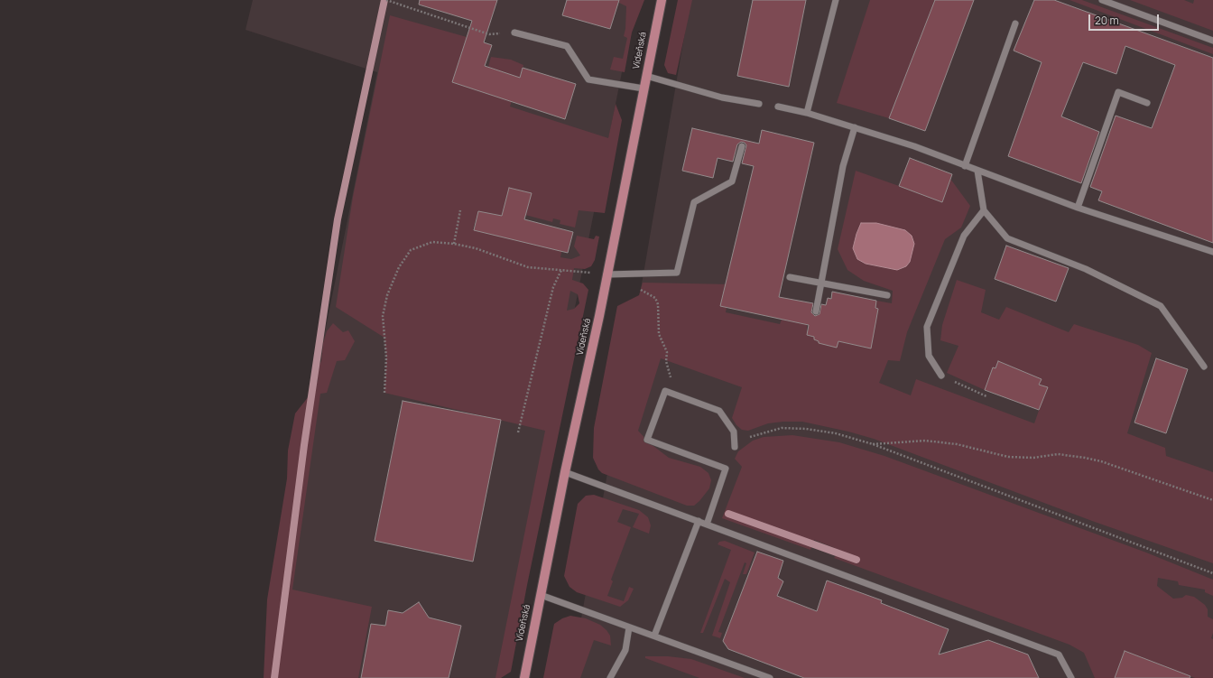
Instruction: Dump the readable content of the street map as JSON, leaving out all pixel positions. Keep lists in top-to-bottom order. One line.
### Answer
{"streets":{"main road":["Vídeňská"]},"scale_bar":"20 m"}
